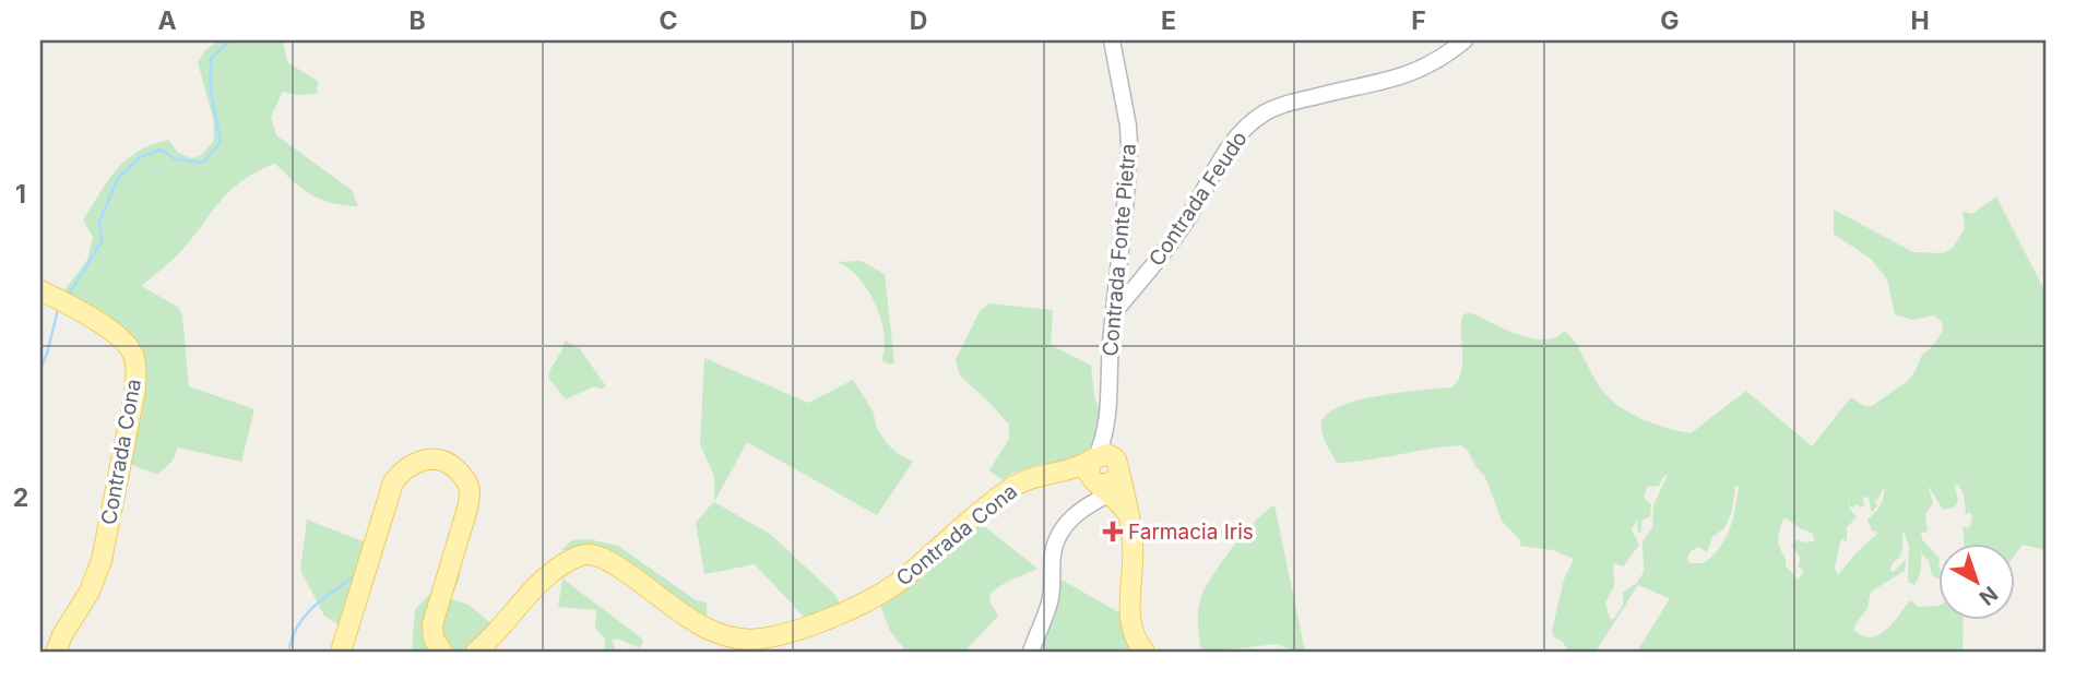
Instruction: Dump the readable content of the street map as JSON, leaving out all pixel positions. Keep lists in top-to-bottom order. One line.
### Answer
{"streets":{"main road":["Contrada Cona"],"street":["Contrada Feudo","Contrada Fonte Pietra"]},"crossings":[["Contrada Feudo","Contrada Fonte Pietra"]],"places":{"health":["Farmacia Iris"]},"north":"bottom right","grid":{"columns":["A","B","C","D","E","F","G","H"],"rows":["1","2"]}}
